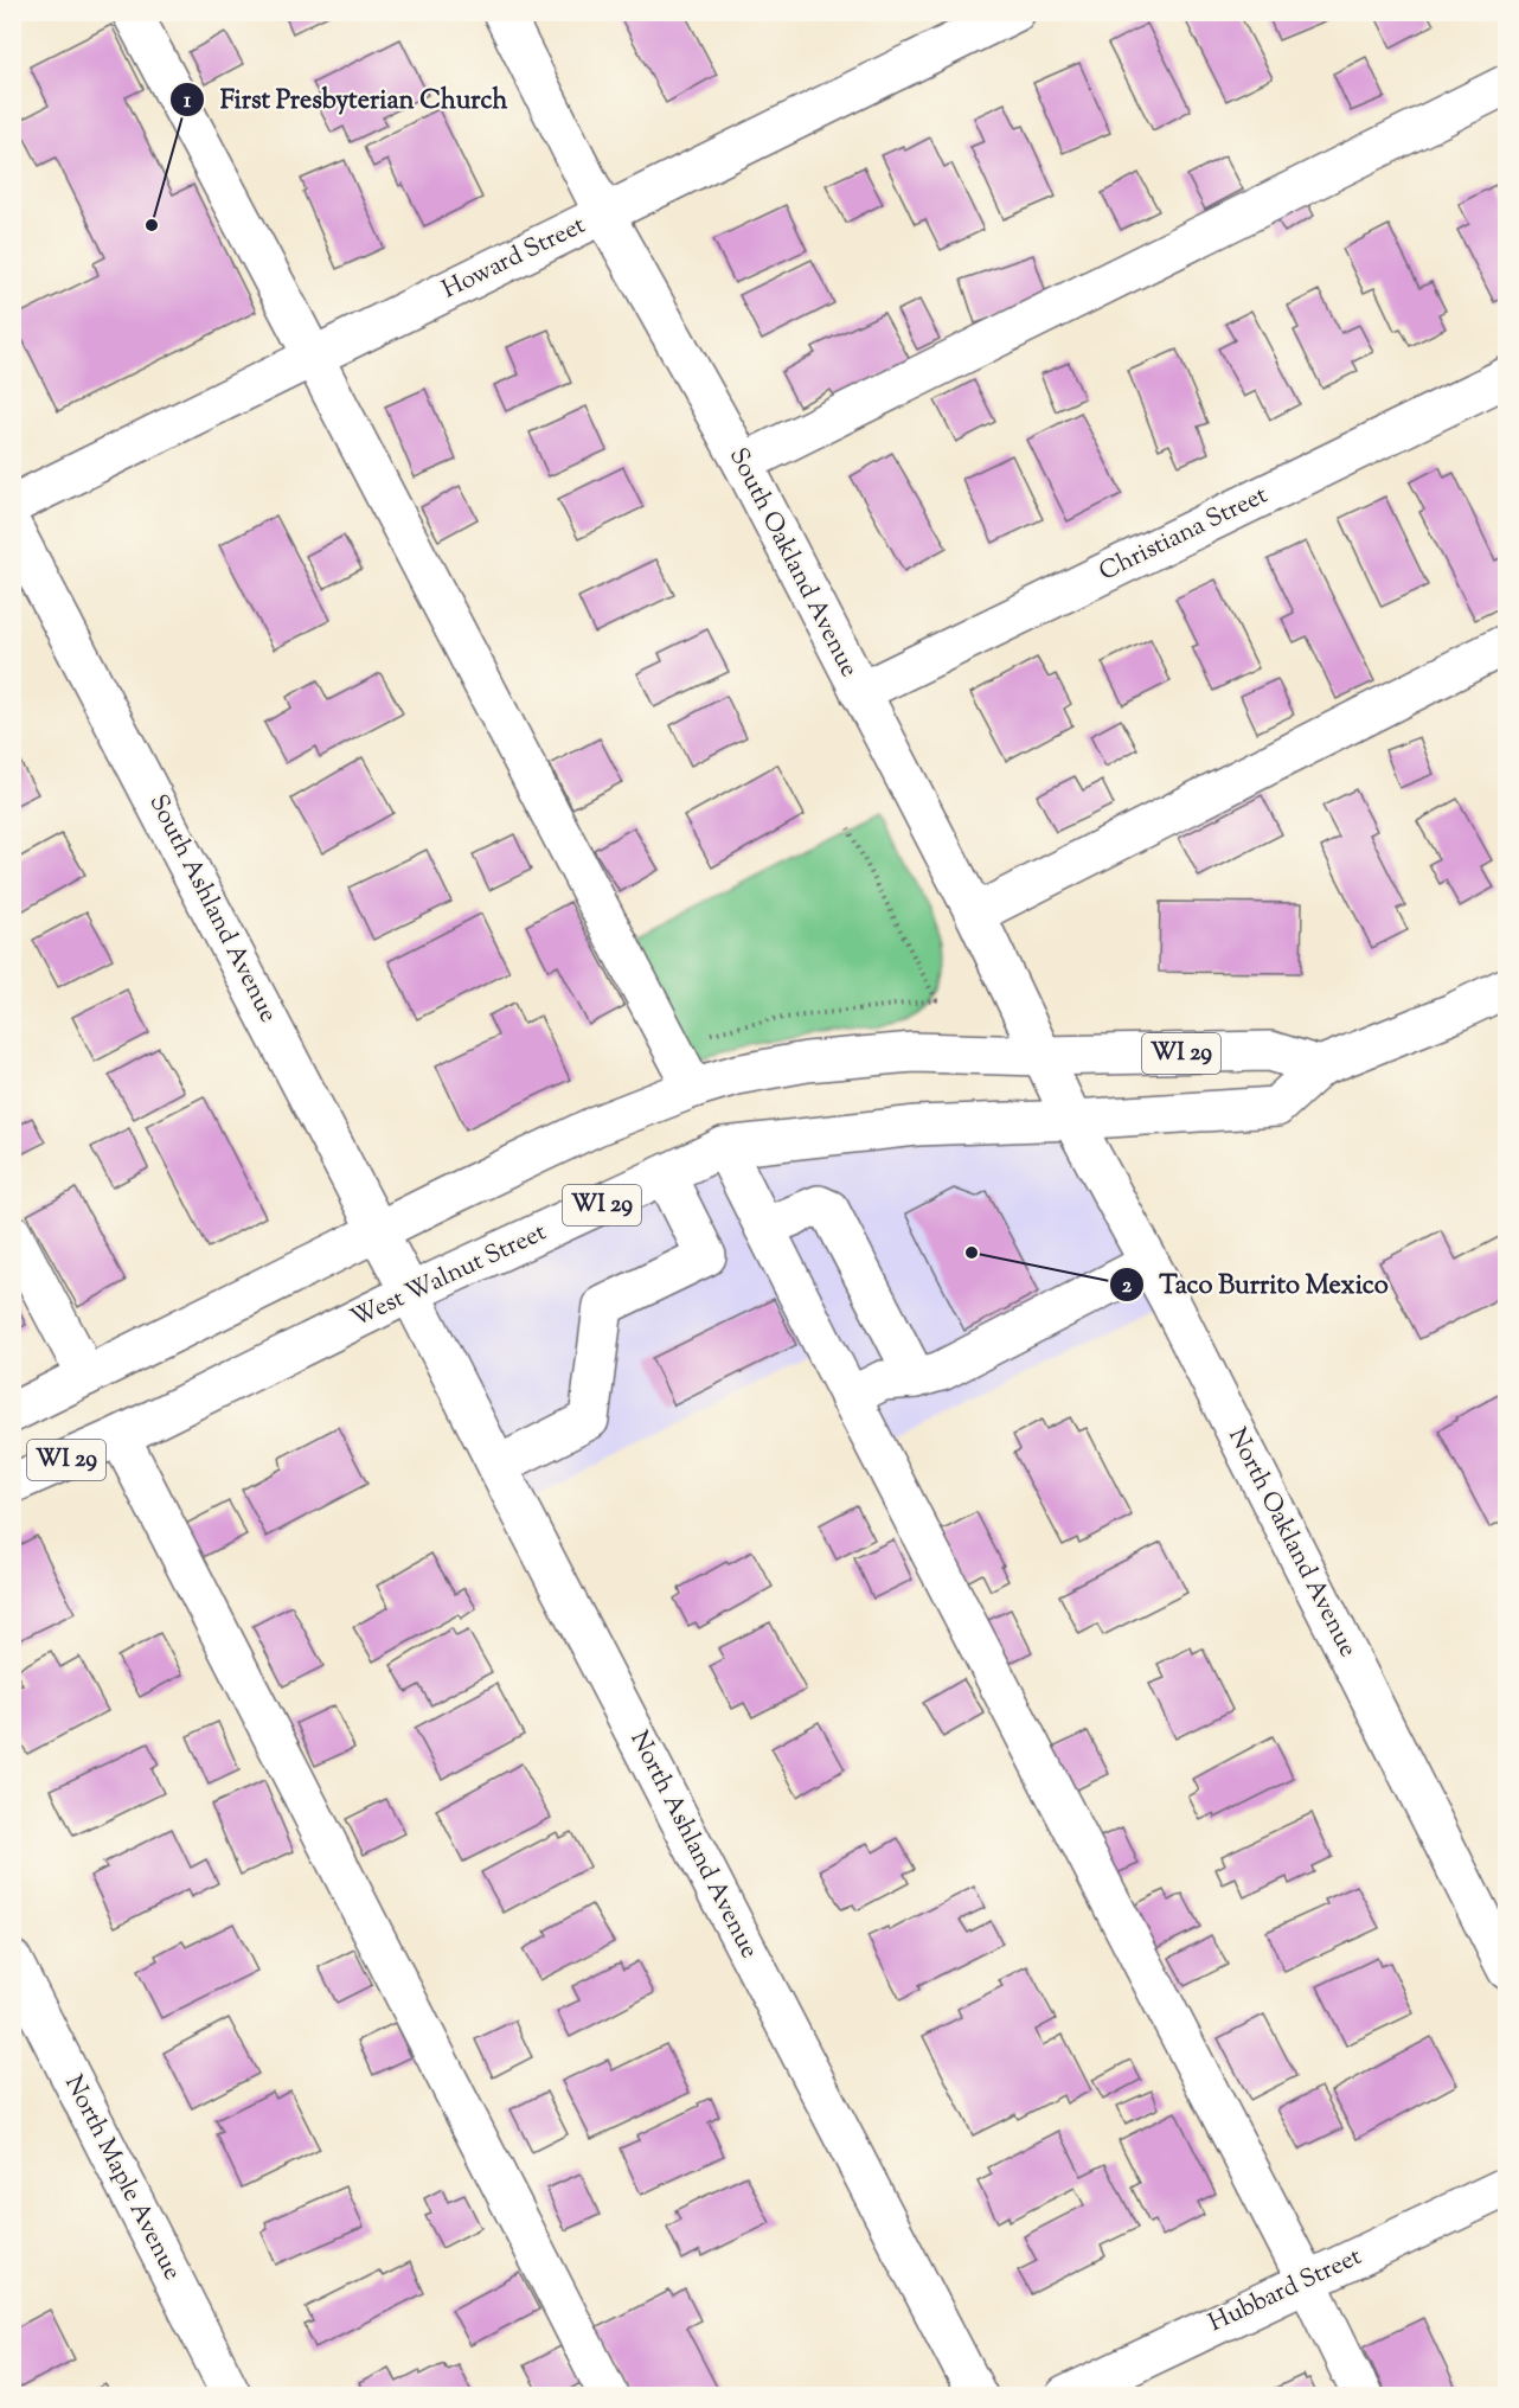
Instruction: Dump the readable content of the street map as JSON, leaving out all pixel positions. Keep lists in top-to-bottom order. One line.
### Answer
{"streets":{"street":["Howard Street","Christiana Street","South Oakland Avenue","South Ashland Avenue","WI 29","West Walnut Street","North Oakland Avenue","North Ashland Avenue","North Maple Avenue","Hubbard Street"]},"crossings":[["Howard Street","South Oakland Avenue"],["Christiana Street","South Oakland Avenue"],["South Oakland Avenue","WI 29"],["South Oakland Avenue","West Walnut Street"],["South Oakland Avenue","North Oakland Avenue"],["South Ashland Avenue","WI 29"],["South Ashland Avenue","West Walnut Street"],["South Ashland Avenue","North Ashland Avenue"],["WI 29","West Walnut Street"],["WI 29","North Oakland Avenue"],["West Walnut Street","North Oakland Avenue"],["West Walnut Street","North Ashland Avenue"]],"places":["First Presbyterian Church","Taco Burrito Mexico"]}
